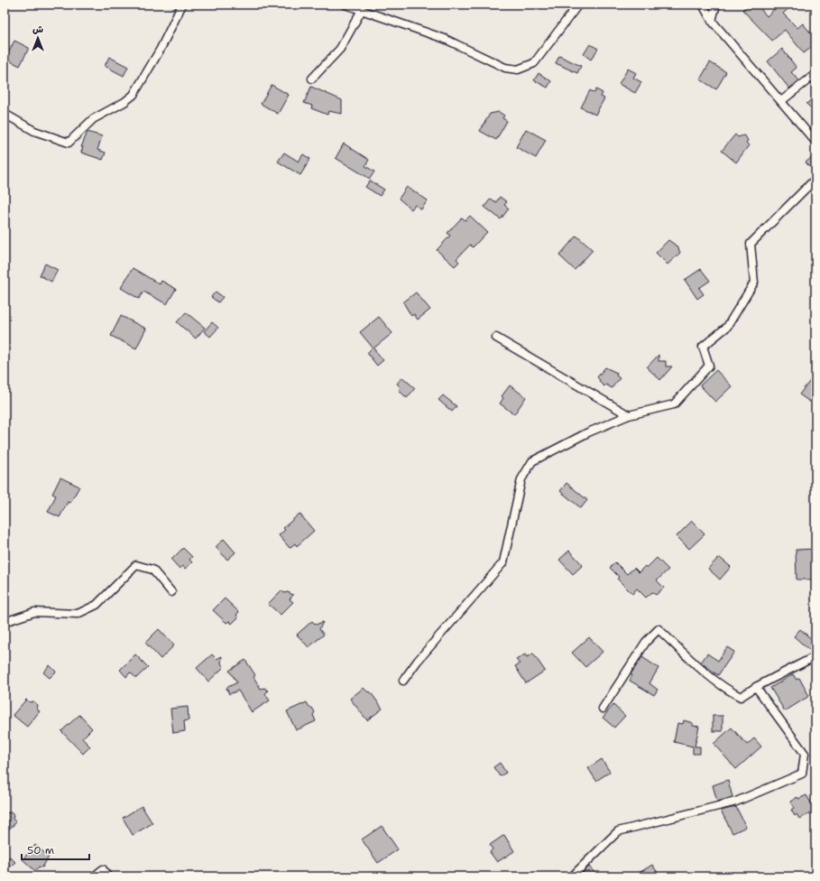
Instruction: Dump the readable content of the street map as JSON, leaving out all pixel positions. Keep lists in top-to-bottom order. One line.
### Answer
{"scale_bar":"50 m","north":"top"}
